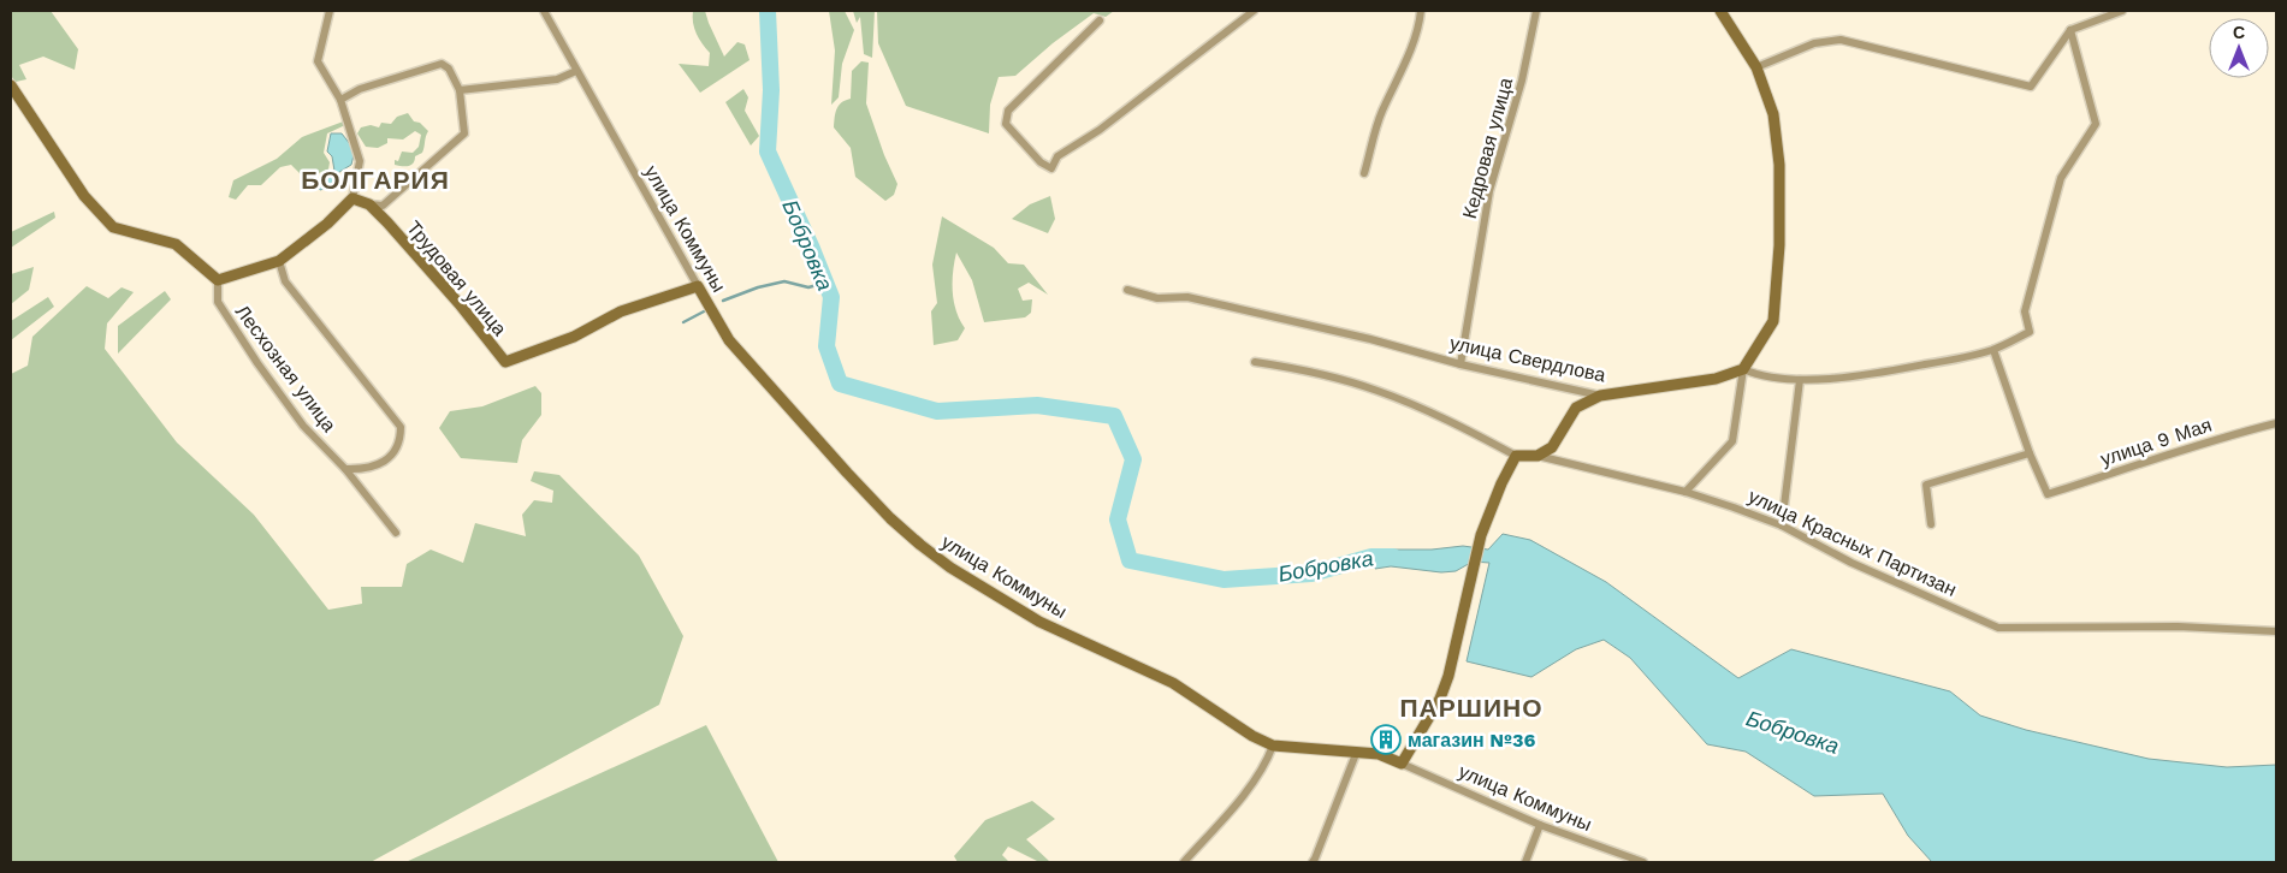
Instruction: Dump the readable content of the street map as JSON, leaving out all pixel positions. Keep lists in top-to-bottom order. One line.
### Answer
{"streets":{"street":["Кедровая улица","улица Коммуны","Трудовая улица","улица Свердлова","Лесхозная улица","улица 9 Мая","улица Красных Партизан"]},"crossings":[["Кедровая улица","улица Свердлова"],["улица Коммуны","Трудовая улица"]],"districts":["БОЛГАРИЯ","ПАРШИНО"],"water":["Бобровка"],"places":{"building":["магазин №36"]},"north":"top"}
